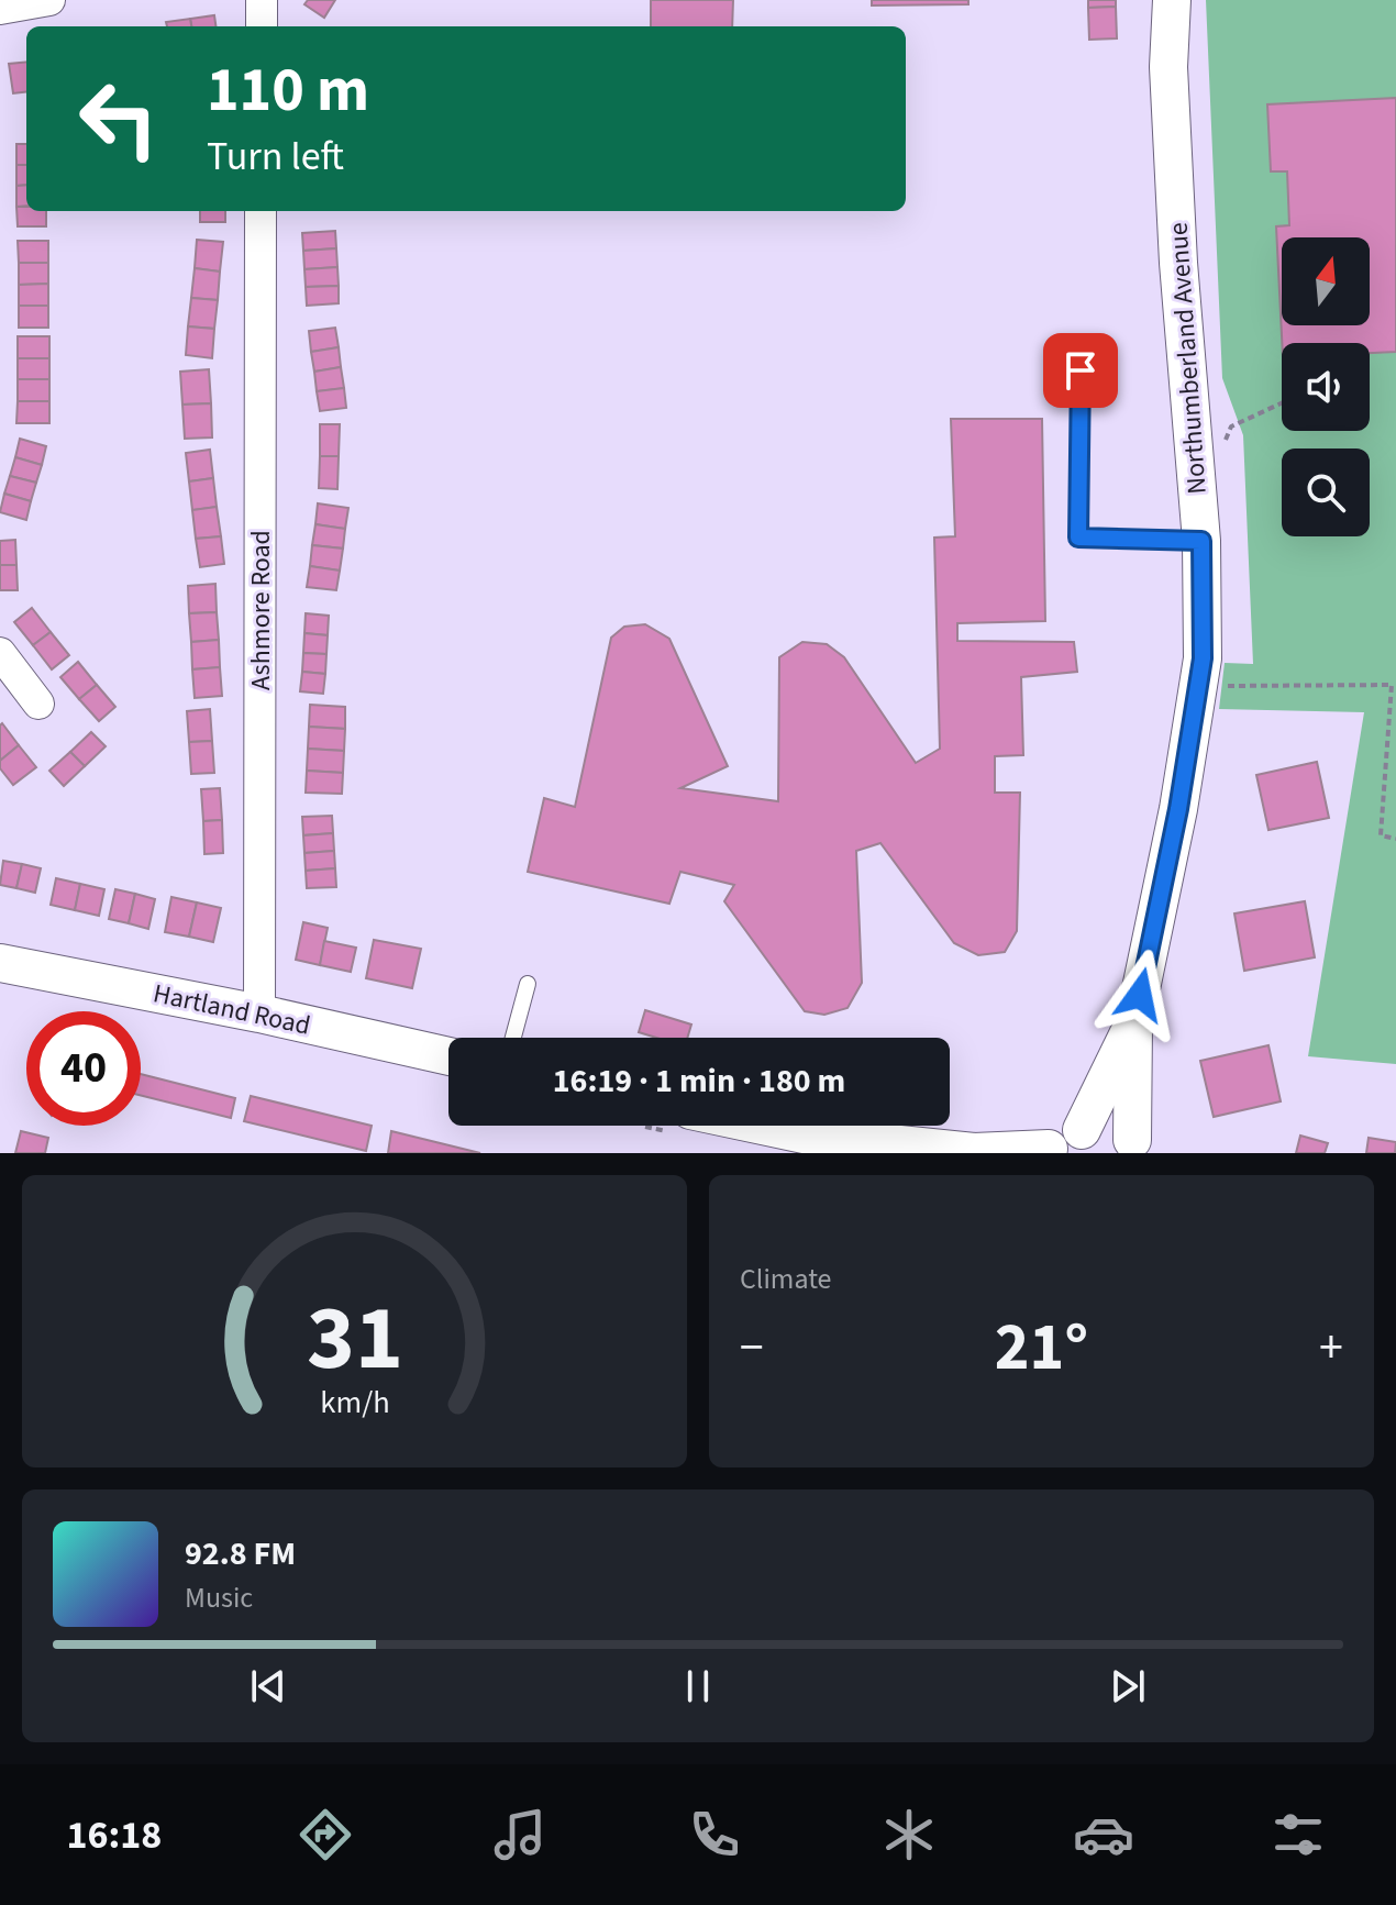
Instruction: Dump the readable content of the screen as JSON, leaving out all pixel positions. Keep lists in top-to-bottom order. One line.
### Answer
{"streets":{"street":["Northumberland Avenue","Ashmore Road","Hartland Road"]},"crossings":[["Ashmore Road","Hartland Road"]],"north":"top","page":{"turn":["110 m","Turn left"],"limit":"40","trip":"16:19 · 1 min · 180 m","tile":"Climate","heat":["−","21°","+"],"song":["92.8 FM","Music"],"tabs":"16:18","gauge":["31","km/h"]}}
